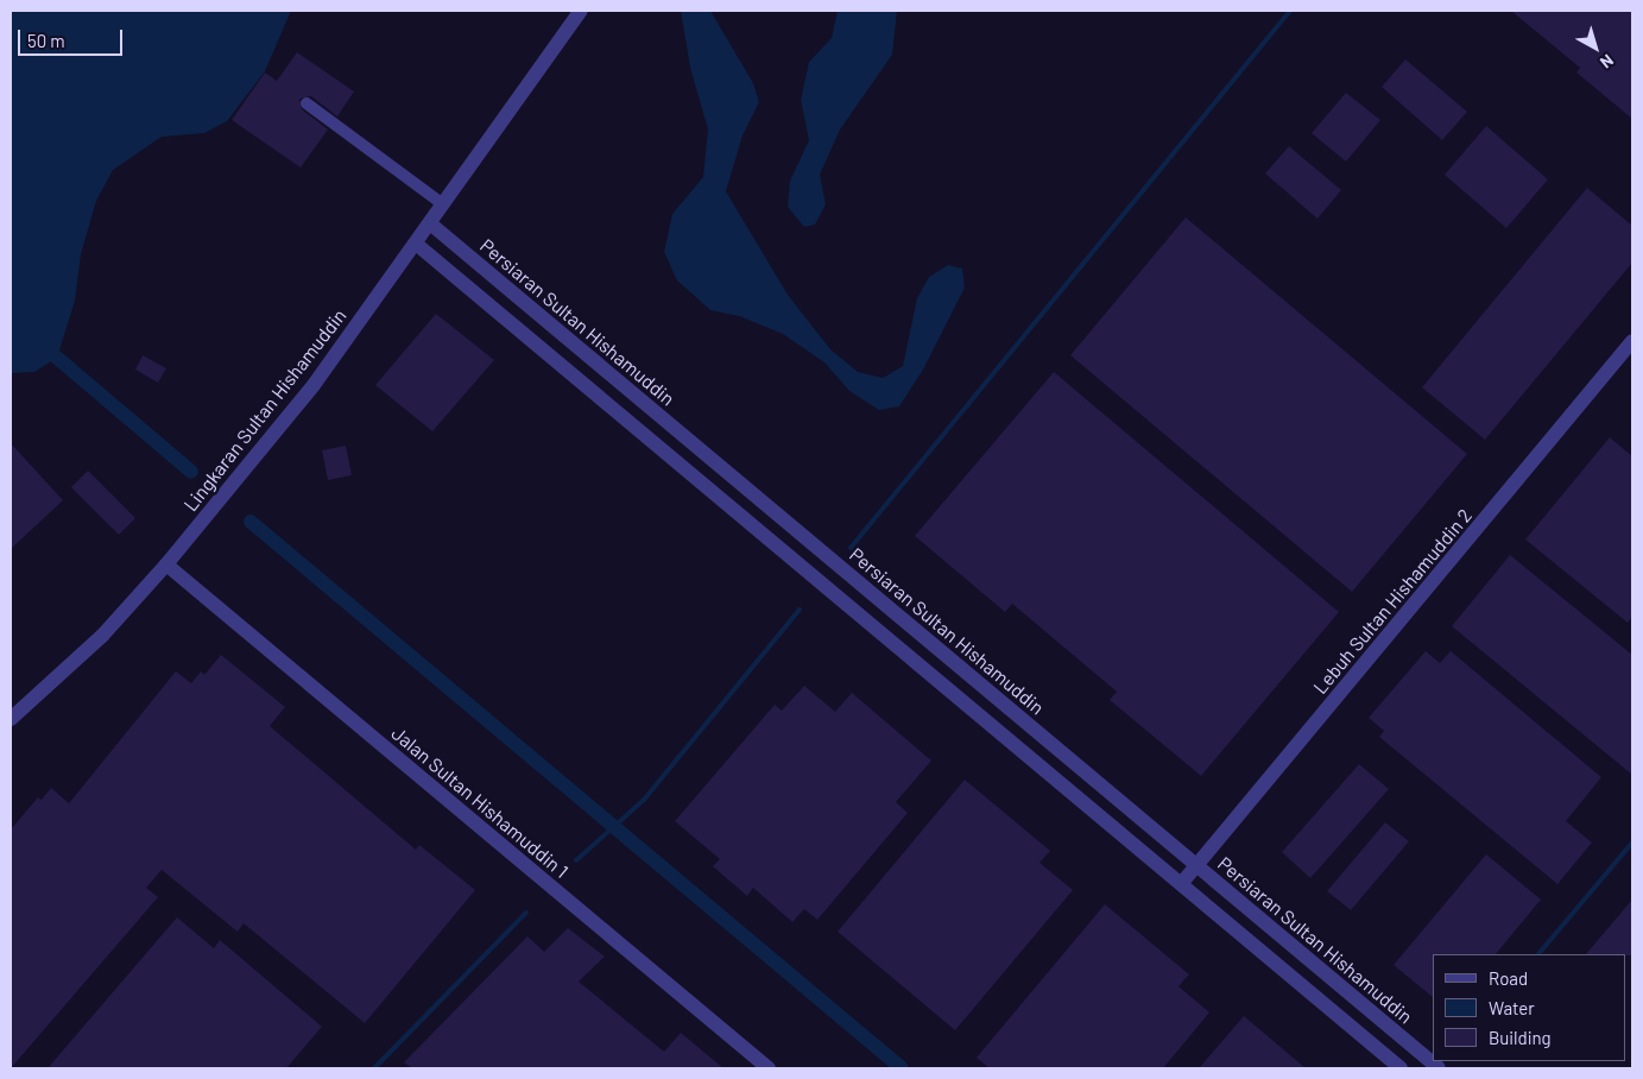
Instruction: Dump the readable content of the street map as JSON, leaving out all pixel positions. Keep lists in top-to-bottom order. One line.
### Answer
{"streets":{"street":["Persiaran Sultan Hishamuddin","Lingkaran Sultan Hishamuddin","Lebuh Sultan Hishamuddin 2","Jalan Sultan Hishamuddin 1"]},"crossings":[["Persiaran Sultan Hishamuddin","Lingkaran Sultan Hishamuddin"],["Persiaran Sultan Hishamuddin","Lebuh Sultan Hishamuddin 2"],["Lingkaran Sultan Hishamuddin","Jalan Sultan Hishamuddin 1"]],"legend":["Road","Water","Building"],"scale_bar":"50 m","north":"bottom right"}
